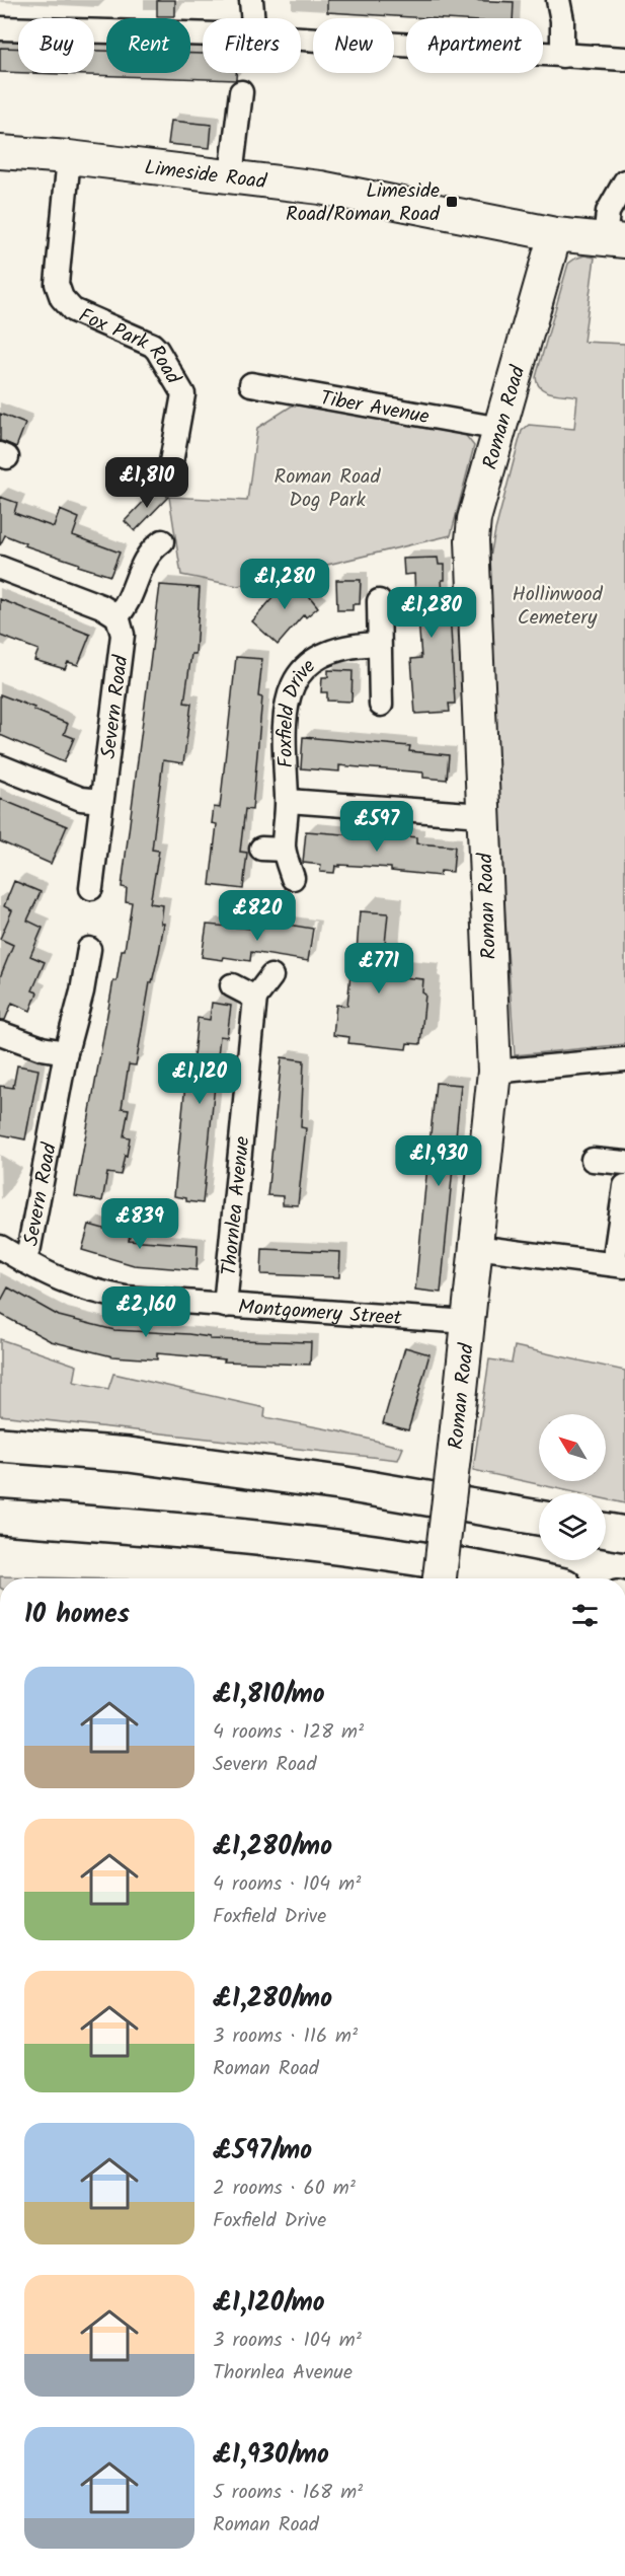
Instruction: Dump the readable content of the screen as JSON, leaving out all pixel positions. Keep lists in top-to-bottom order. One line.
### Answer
{"streets":{"street":["Limeside Road","Fox Park Road","Tiber Avenue","Roman Road","Severn Road","Foxfield Drive","Thornlea Avenue","Montgomery Street"]},"crossings":[["Limeside Road","Fox Park Road"],["Limeside Road","Roman Road"],["Tiber Avenue","Roman Road"],["Roman Road","Foxfield Drive"],["Roman Road","Montgomery Street"],["Severn Road","Montgomery Street"],["Thornlea Avenue","Montgomery Street"]],"parks":["Roman Road Dog Park","Hollinwood Cemetery"],"places":{"transit":["Limeside Road/Roman Road"]},"north":"top left","page":{"chip":["Buy","Rent","Filters","New","Apartment"],"price":["£1,810","£1,280","£1,280","£597","£820","£771","£1,120","£1,930","£839","£2,160"],"heading":"10 homes","list":[{"name":"£1,810/mo","note":"4 rooms · 128 m² · Severn Road"},{"name":"£1,280/mo","note":"4 rooms · 104 m² · Foxfield Drive"},{"name":"£1,280/mo","note":"3 rooms · 116 m² · Roman Road"},{"name":"£597/mo","note":"2 rooms · 60 m² · Foxfield Drive"},{"name":"£1,120/mo","note":"3 rooms · 104 m² · Thornlea Avenue"},{"name":"£1,930/mo","note":"5 rooms · 168 m² · Roman Road"}]}}
